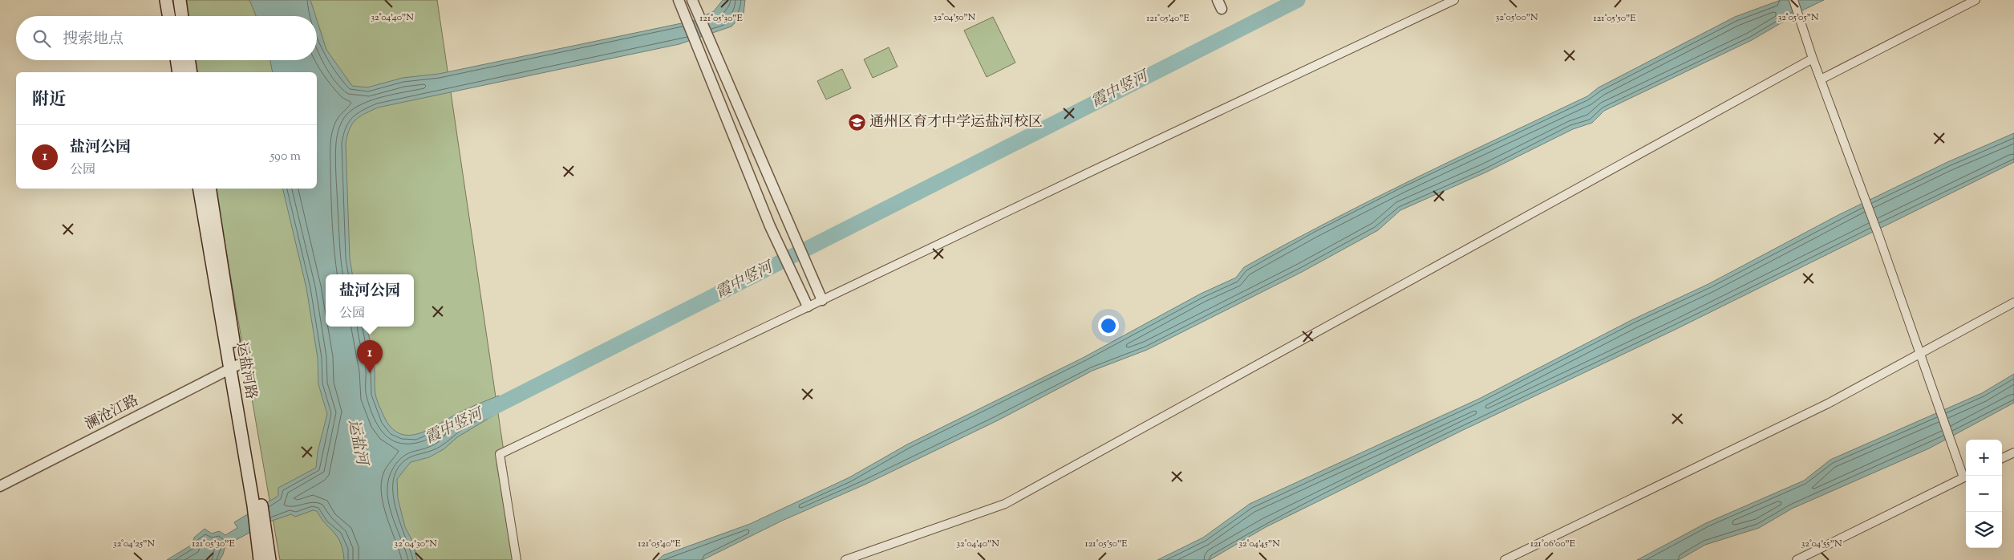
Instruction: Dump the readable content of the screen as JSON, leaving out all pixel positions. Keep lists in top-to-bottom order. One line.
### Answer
{"streets":{"main road":["运盐河路"],"street":["澜沧江路"]},"crossings":[["运盐河路","澜沧江路"]],"water":["霞中竖河","运盐河"],"places":{"school or university":["通州区育才中学运盐河校区"]},"page":{"search":"搜索地点","heading":"附近","list":[{"mark":"1","name":"盐河公园","note":"公园","value":"590 m"}],"popup":["盐河公园","公园"],"pins":"1","map_buttons":["+","−"]},"coordinates":["32°04'50\"N","32°04'40\"N","32°05'00\"N","32°05'05\"N","121°05'30\"E","121°05'40\"E","121°05'50\"E","121°06'00\"E","32°04'25\"N","32°04'30\"N","32°04'45\"N","32°04'55\"N"]}
